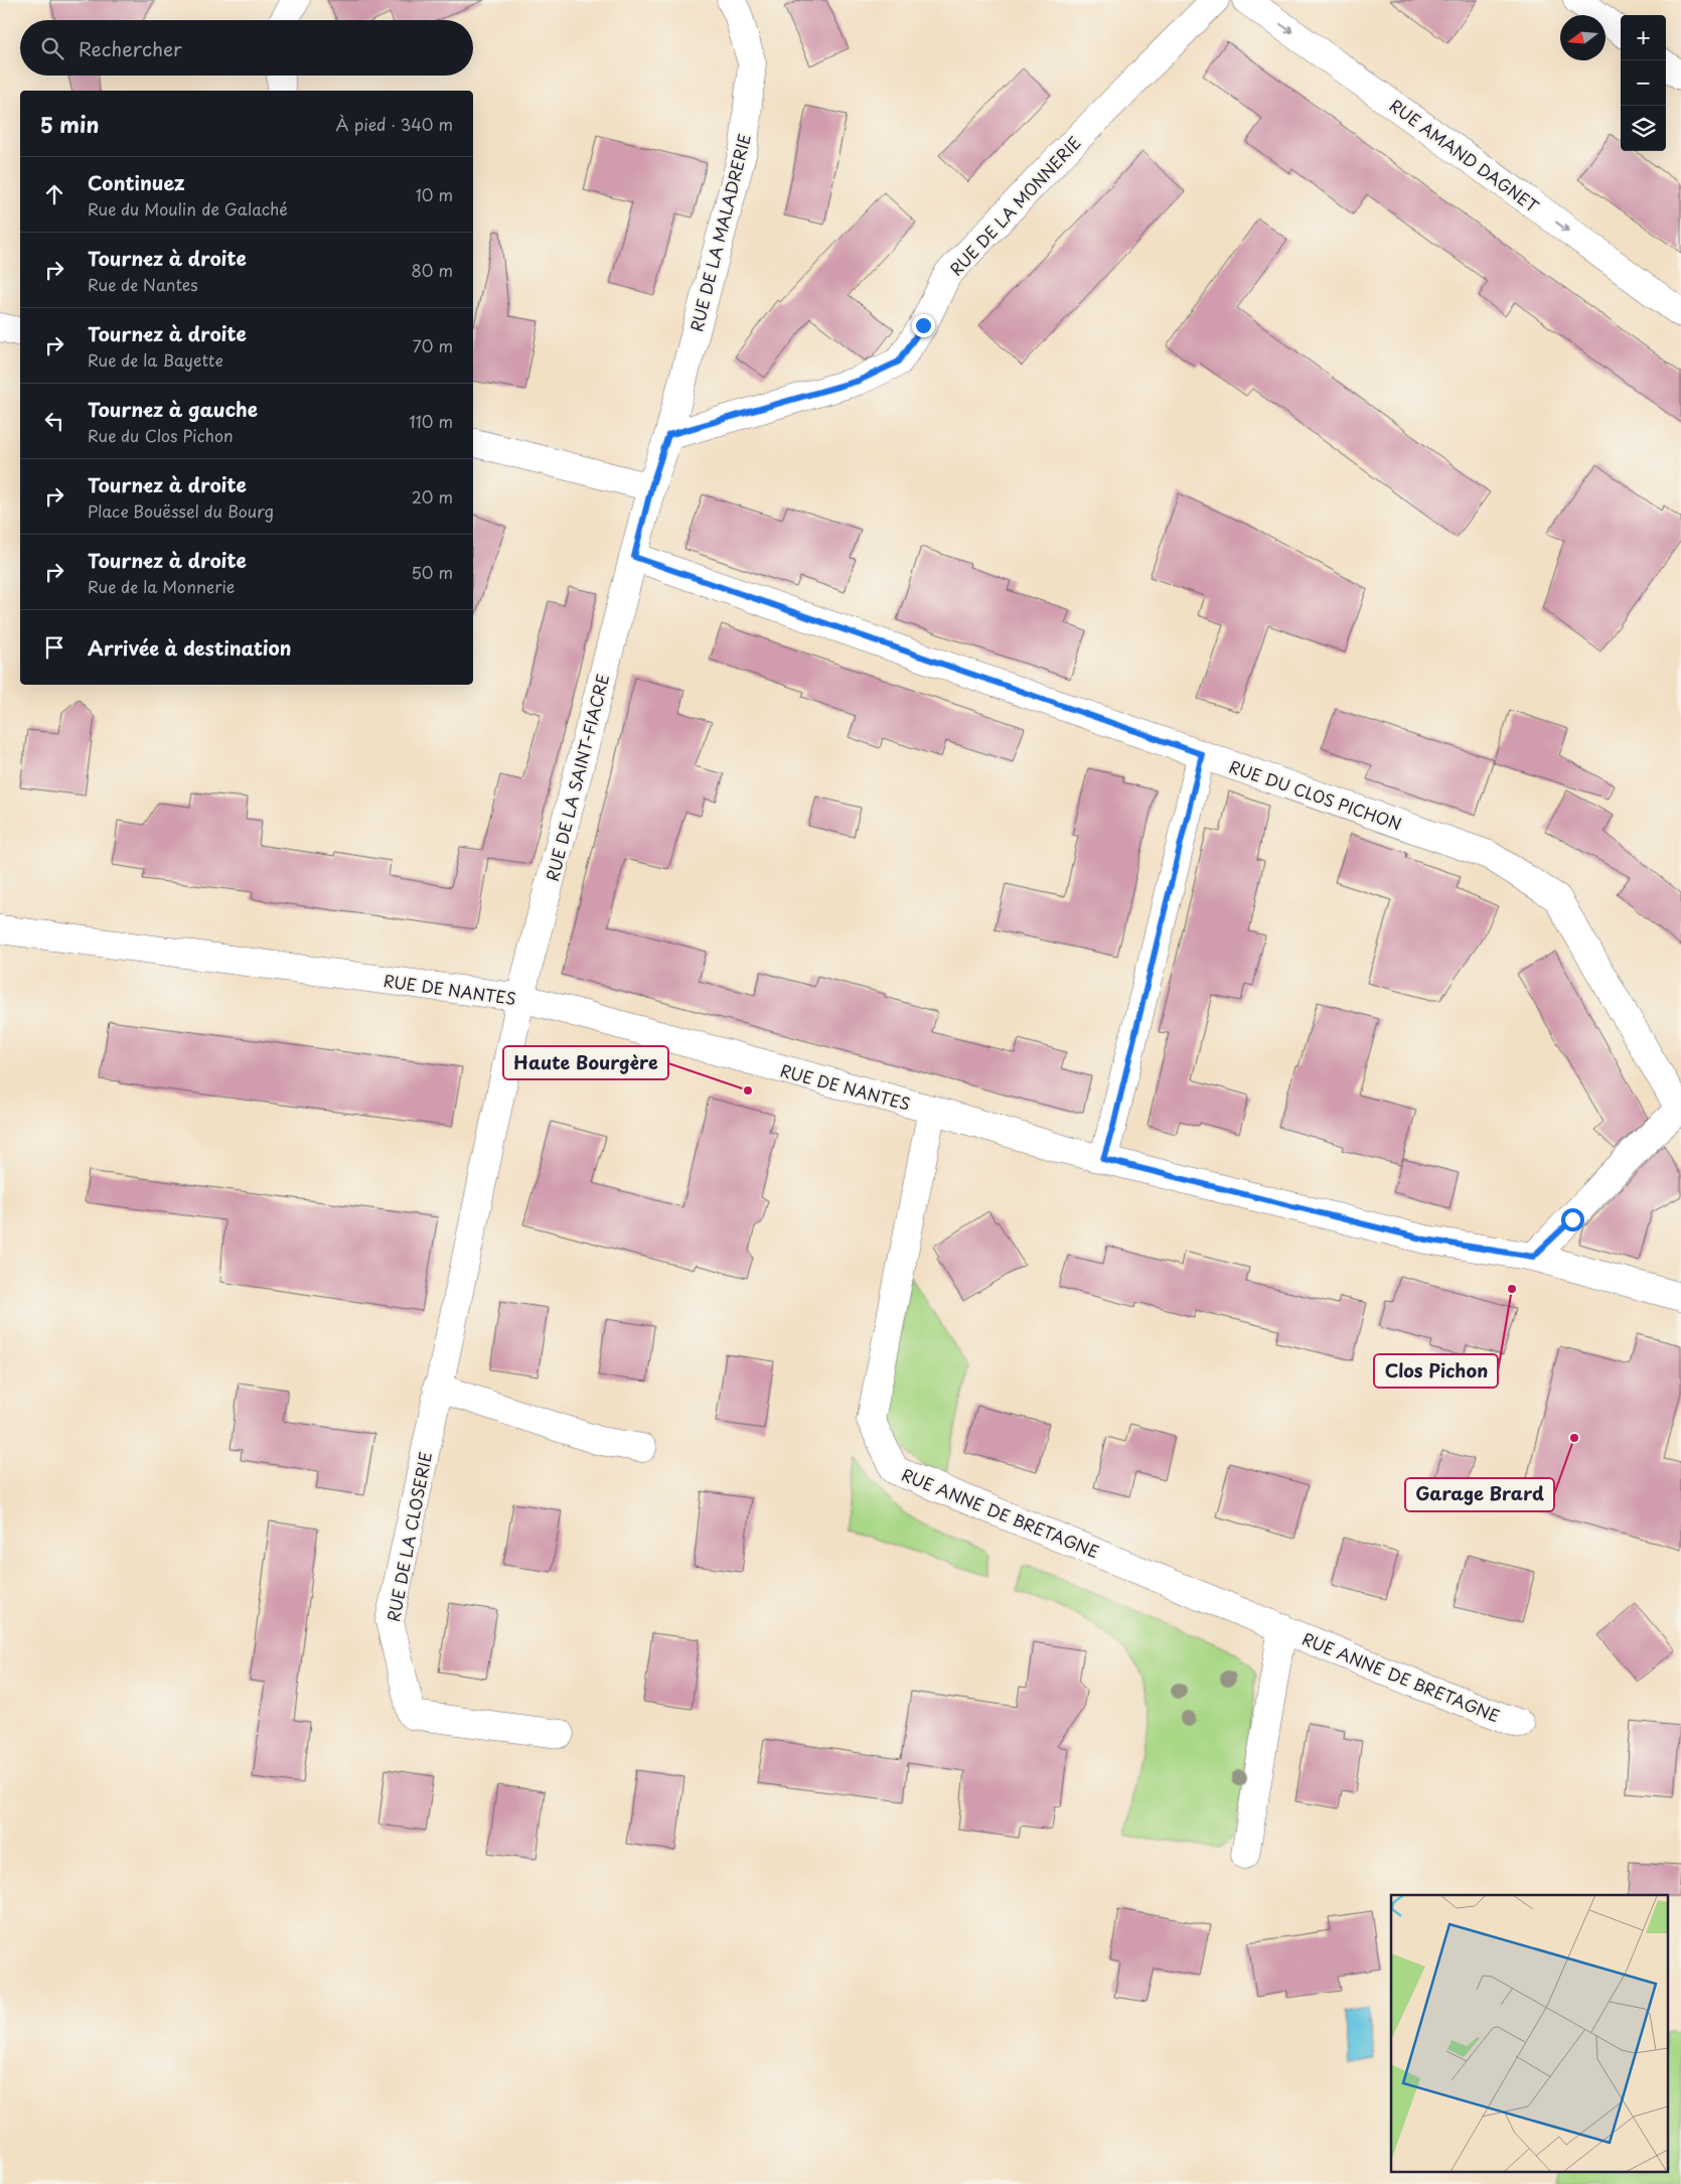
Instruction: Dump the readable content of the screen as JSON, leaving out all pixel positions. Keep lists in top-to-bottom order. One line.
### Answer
{"streets":{"street":["RUE AMAND DAGNET","RUE DE LA MONNERIE","RUE DE LA MALADRERIE","RUE DE LA SAINT-FIACRE","RUE DU CLOS PICHON","RUE DE NANTES","RUE ANNE DE BRETAGNE","RUE DE LA CLOSERIE"]},"crossings":[["RUE DE LA MONNERIE","RUE DE LA MALADRERIE"],["RUE DE LA MALADRERIE","RUE DE LA SAINT-FIACRE"],["RUE DE LA SAINT-FIACRE","RUE DU CLOS PICHON"],["RUE DE LA SAINT-FIACRE","RUE DE NANTES"],["RUE DE LA SAINT-FIACRE","RUE DE LA CLOSERIE"],["RUE DE NANTES","RUE ANNE DE BRETAGNE"],["RUE DE NANTES","RUE DE LA CLOSERIE"]],"one_way":["RUE AMAND DAGNET"],"places":["Haute Bourgère","Clos Pichon","Garage Brard"],"north":"left","page":{"map_buttons":["+","−"],"search":"Rechercher","heading":["5 min","À pied · 340 m"],"list":[["Continuez","Rue du Moulin de Galaché","10 m"],["Tournez à droite","Rue de Nantes","80 m"],["Tournez à droite","Rue de la Bayette","70 m"],["Tournez à gauche","Rue du Clos Pichon","110 m"],["Tournez à droite","Place Bouëssel du Bourg","20 m"],["Tournez à droite","Rue de la Monnerie","50 m"],"Arrivée à destination"]}}
